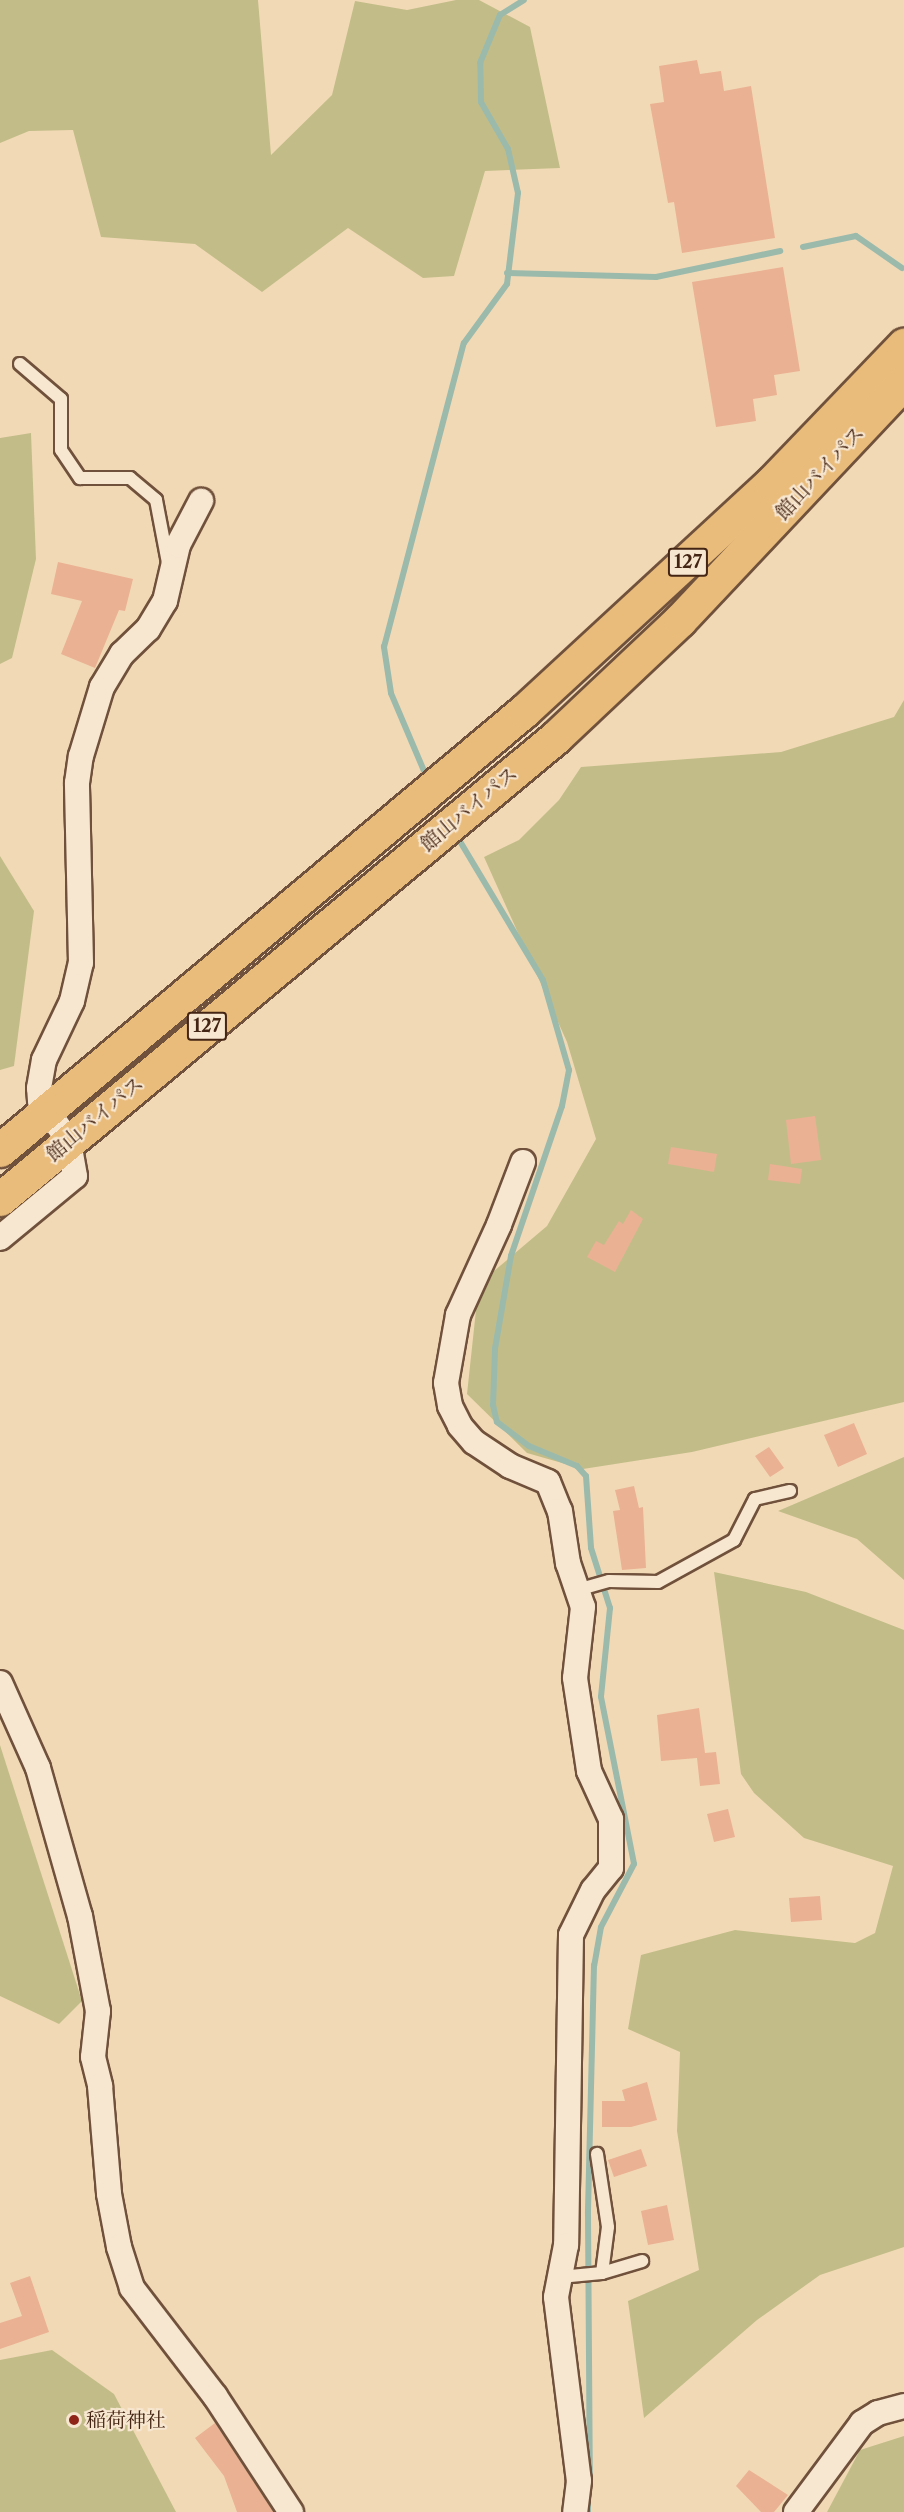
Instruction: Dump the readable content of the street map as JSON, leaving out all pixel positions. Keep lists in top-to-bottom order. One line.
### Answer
{"streets":{"highway":["館山バイパス","127"]},"places":["稲荷神社"]}
